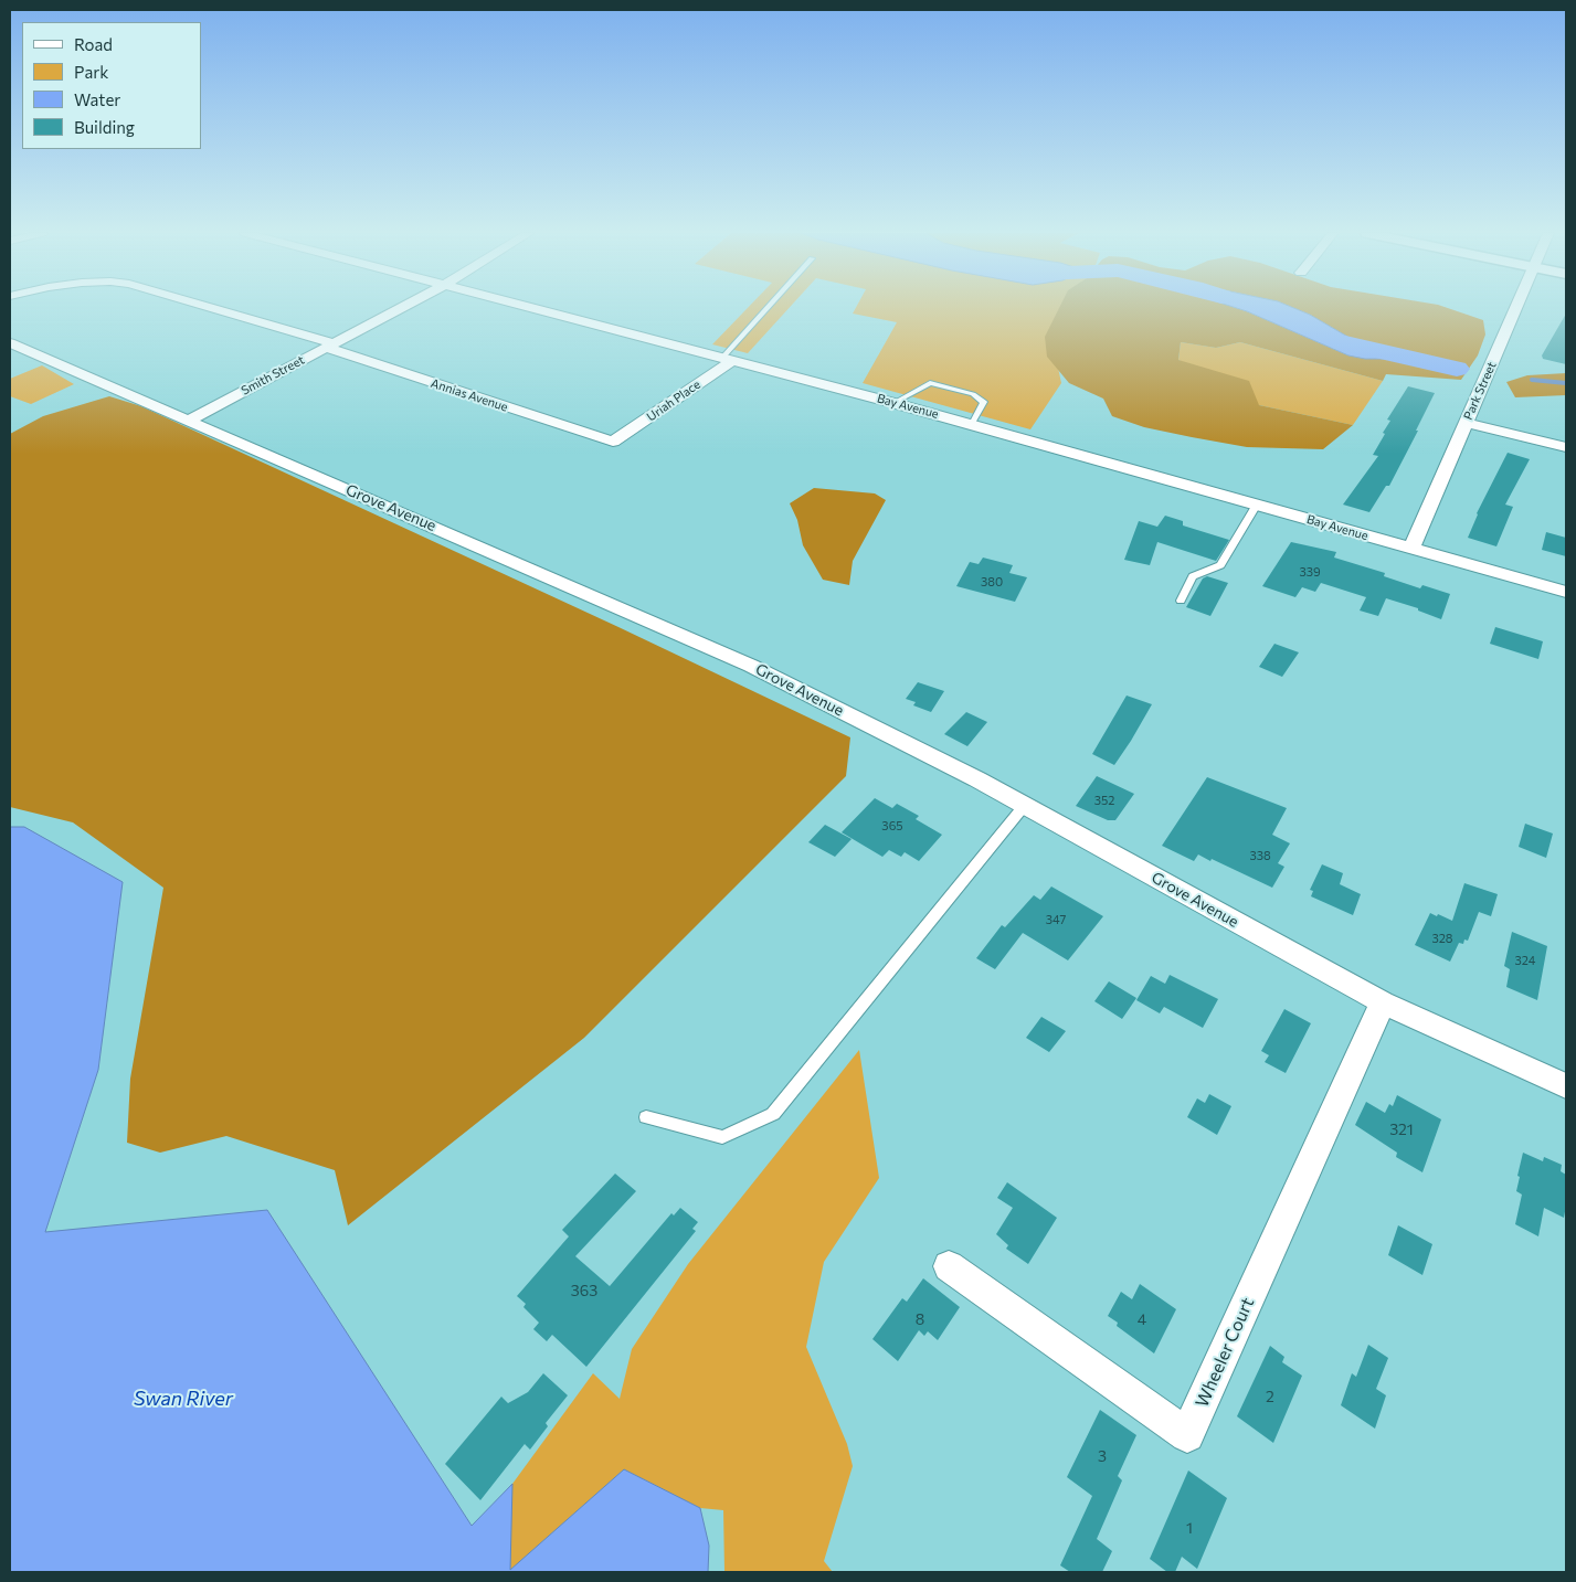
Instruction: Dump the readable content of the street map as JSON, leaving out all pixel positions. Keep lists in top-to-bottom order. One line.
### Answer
{"streets":{"street":["Smith Street","Park Street","Annias Avenue","Uriah Place","Bay Avenue","Grove Avenue","Wheeler Court"]},"crossings":[["Smith Street","Annias Avenue"],["Smith Street","Grove Avenue"],["Park Street","Bay Avenue"],["Annias Avenue","Uriah Place"],["Uriah Place","Bay Avenue"],["Grove Avenue","Wheeler Court"]],"water":["Swan River"],"house_numbers":["339","380","352","365","338","347","328","324","321","363","8","4","2","3","1"],"legend":["Road","Park","Water","Building"]}
